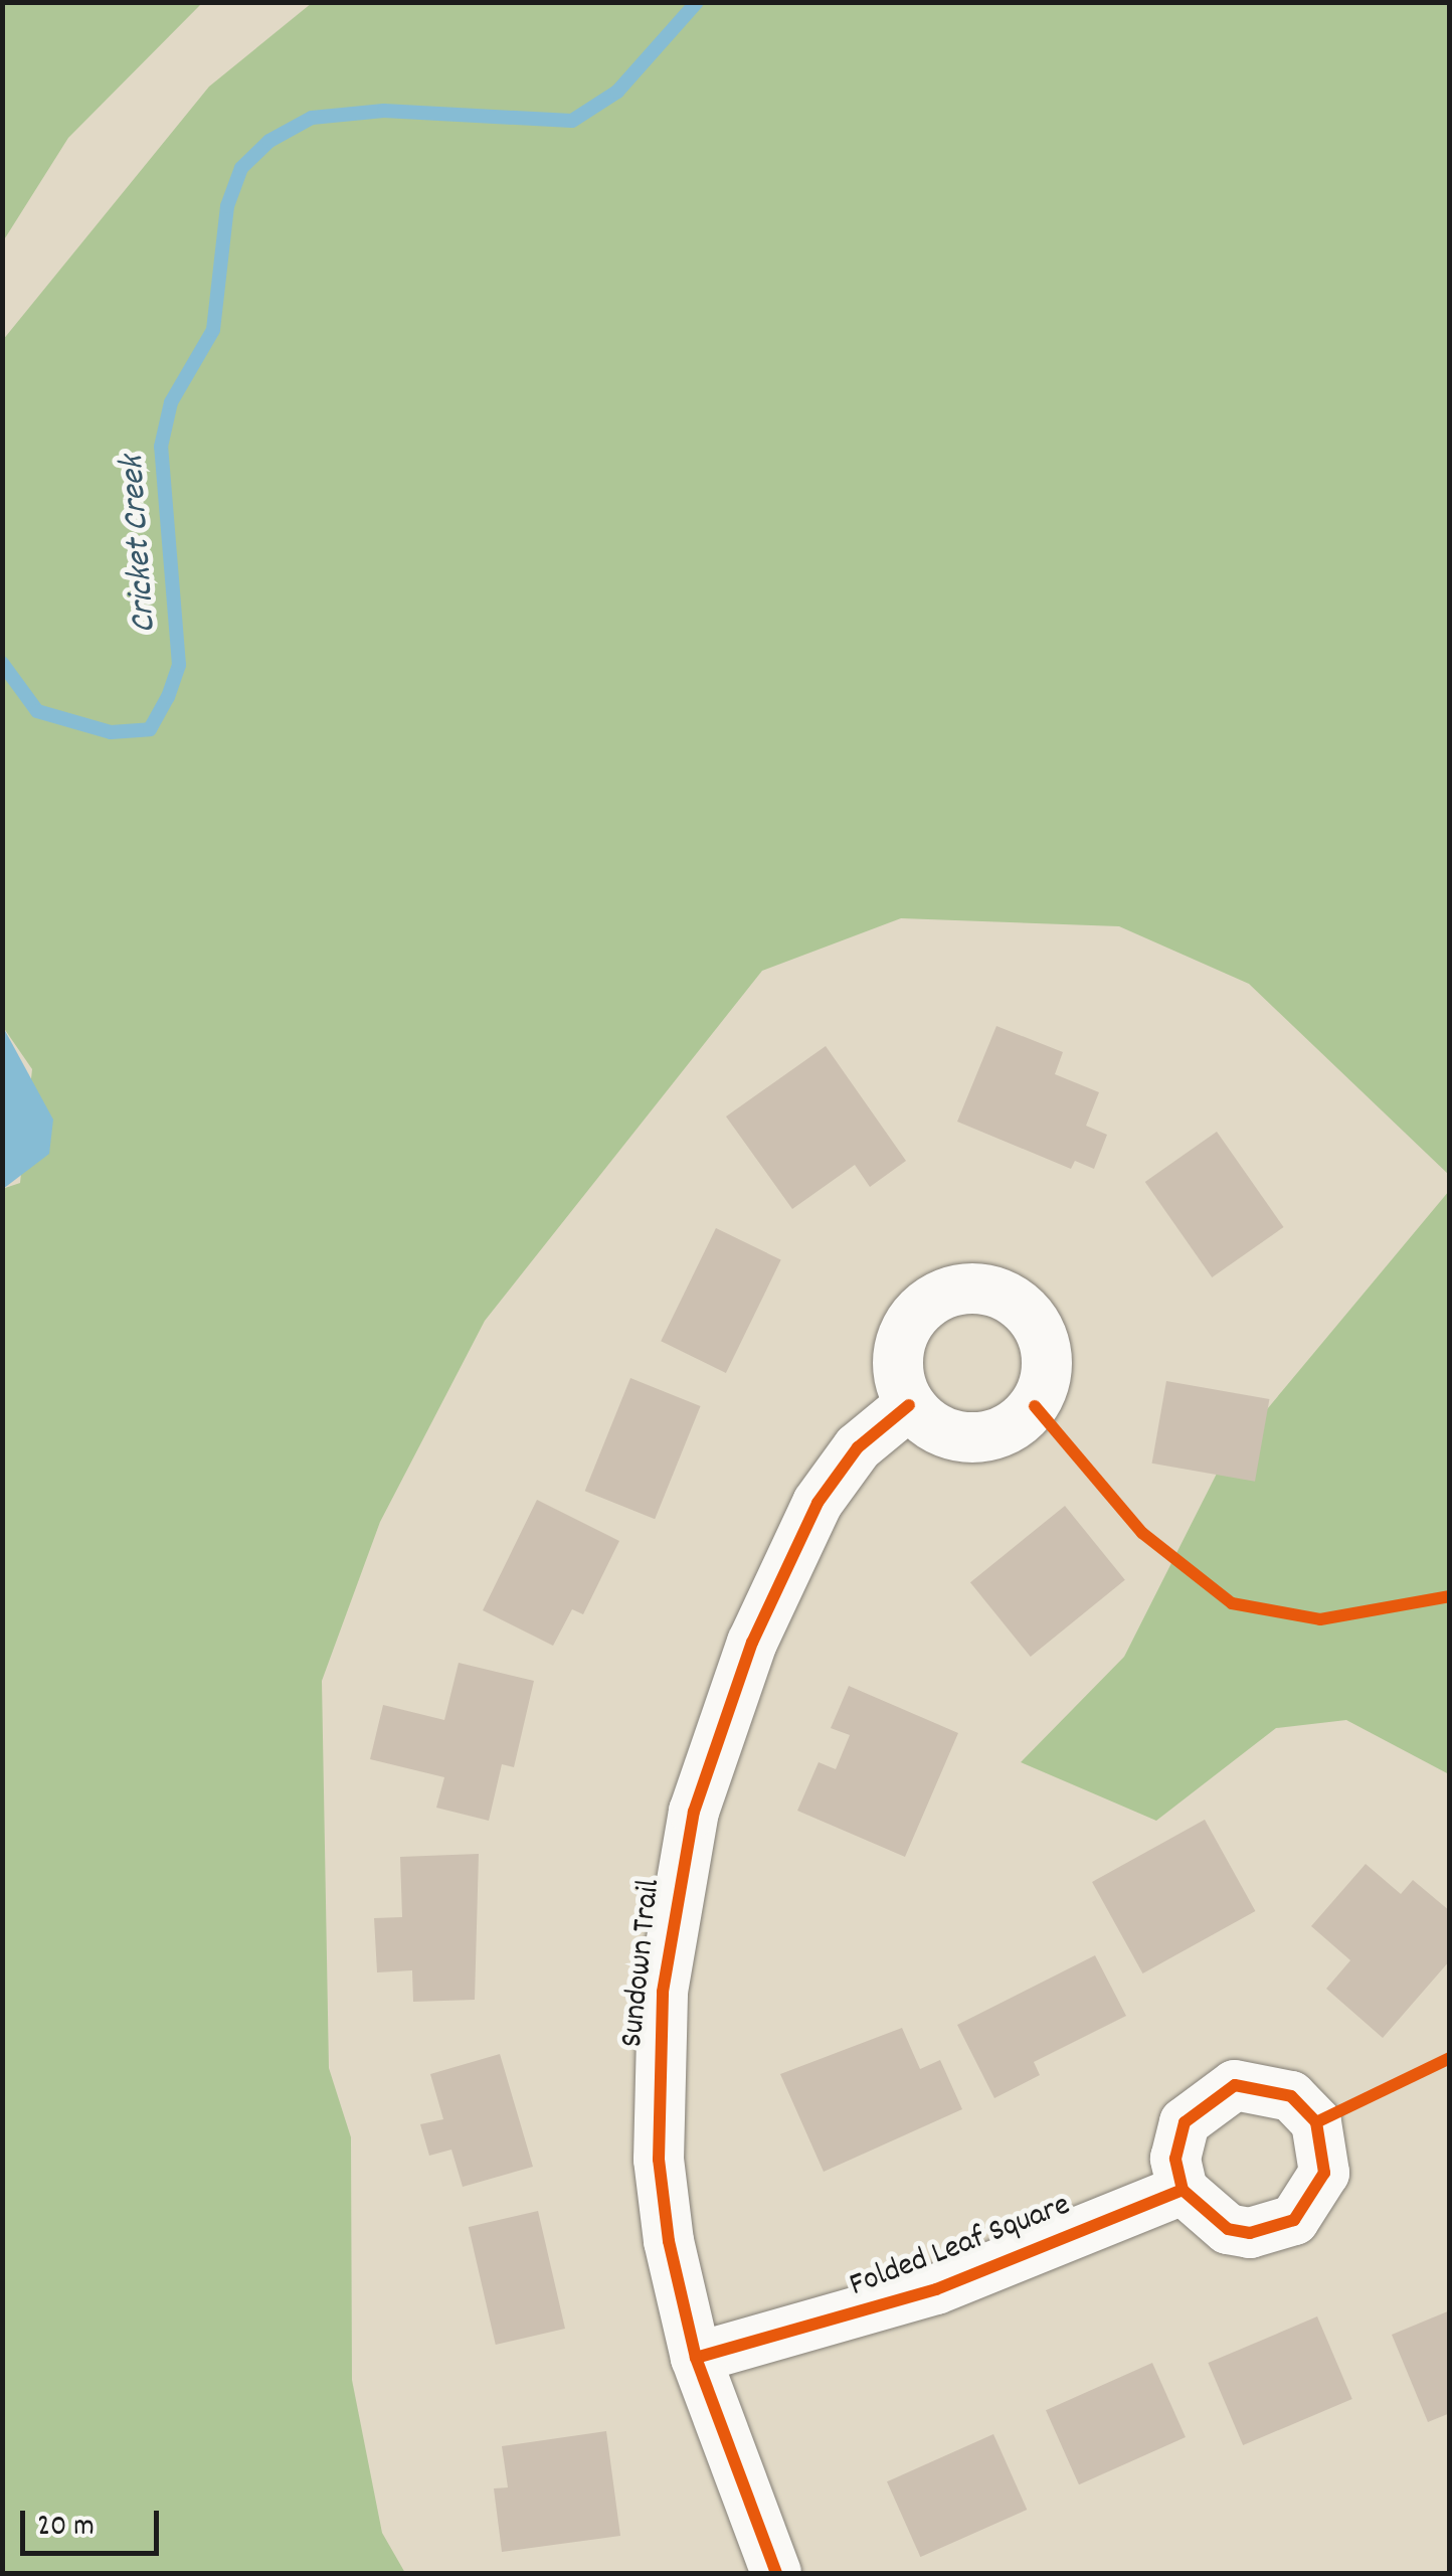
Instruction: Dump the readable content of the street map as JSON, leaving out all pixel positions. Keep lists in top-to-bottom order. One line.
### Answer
{"streets":{"street":["Sundown Trail","Folded Leaf Square"]},"crossings":[["Sundown Trail","Folded Leaf Square"]],"water":["Cricket Creek"],"scale_bar":"20 m"}
